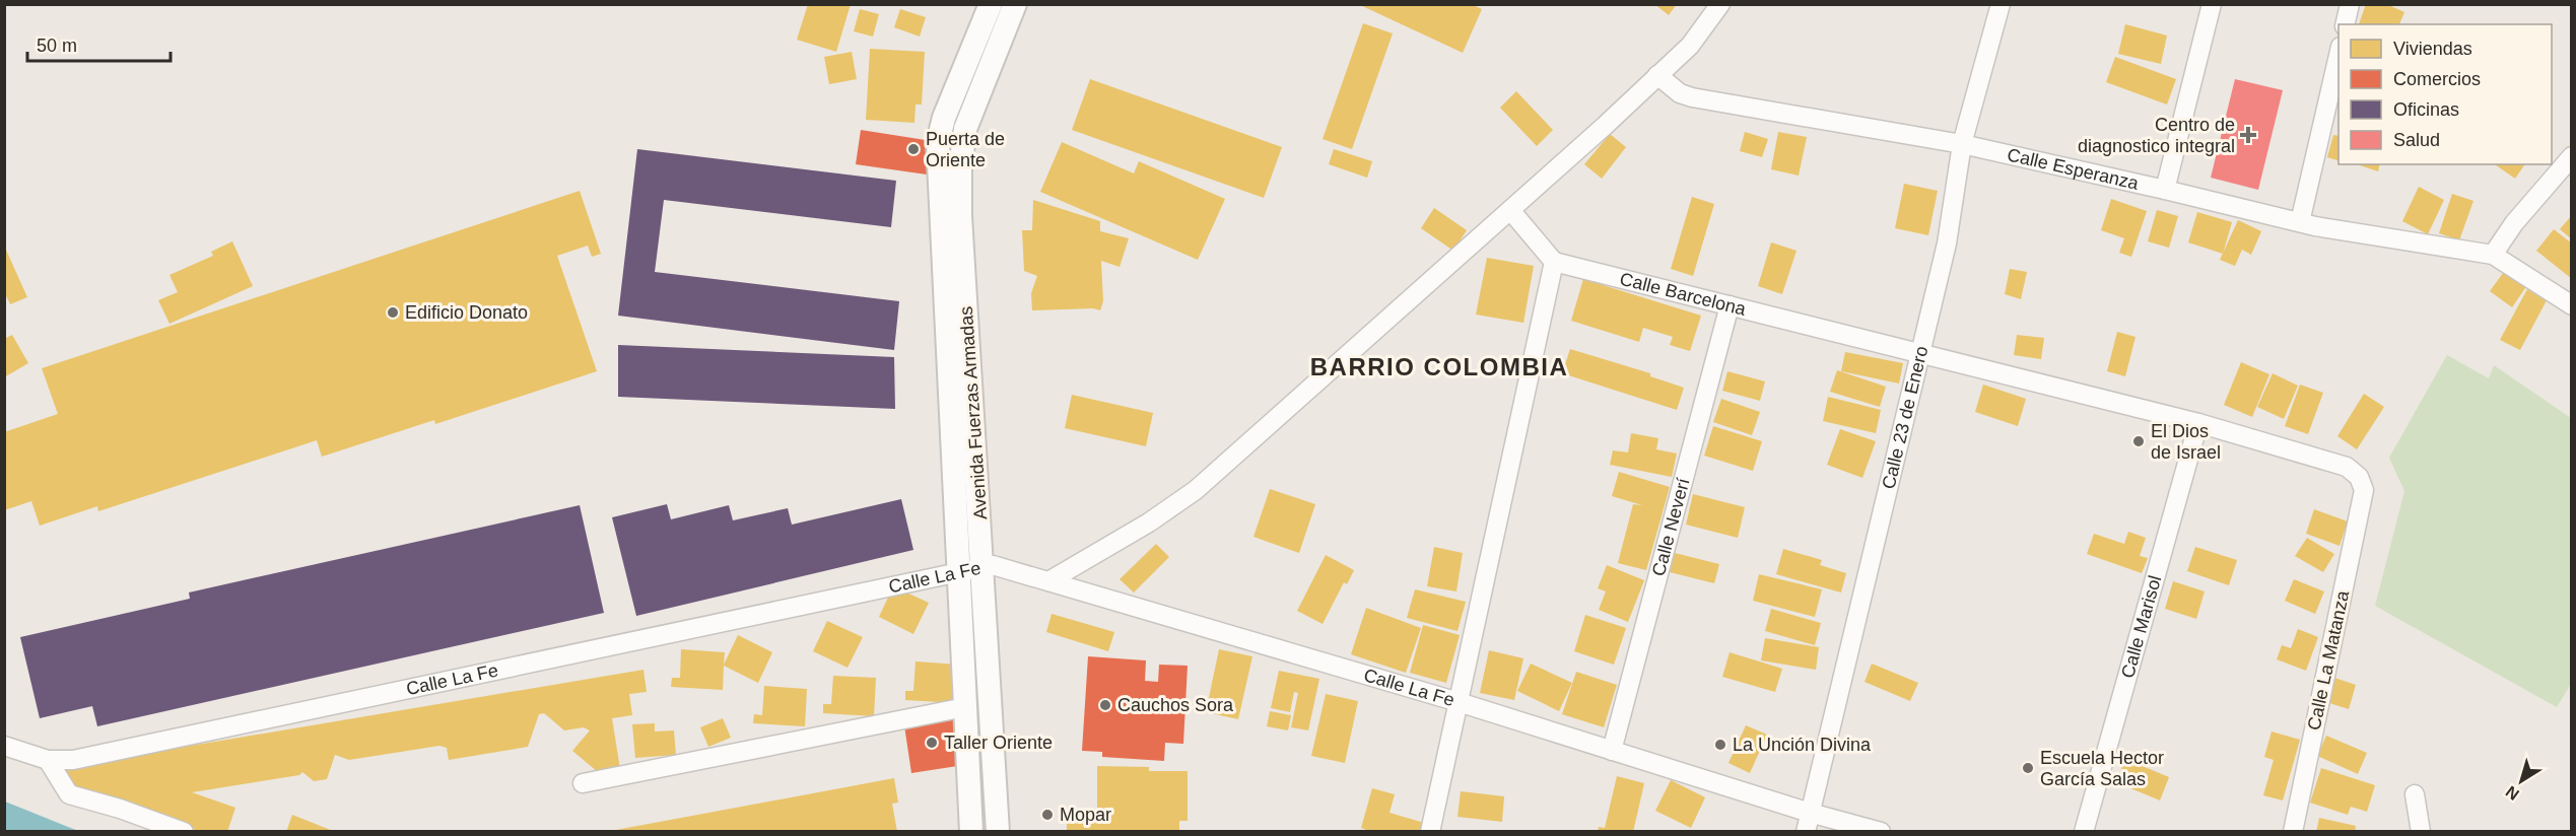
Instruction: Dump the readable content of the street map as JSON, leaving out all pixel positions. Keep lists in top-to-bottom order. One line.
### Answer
{"streets":{"street":["Calle Esperanza","Calle Barcelona","Avenida Fuerzas Armadas","Calle 23 de Enero","Calle Neverí","Calle La Fe","Calle Marisol","Calle La Matanza"]},"crossings":[["Calle Esperanza","Calle 23 de Enero"],["Calle Barcelona","Calle 23 de Enero"],["Calle Barcelona","Calle Neverí"],["Calle Barcelona","Calle Marisol"],["Calle Barcelona","Calle La Matanza"],["Avenida Fuerzas Armadas","Calle La Fe"],["Calle 23 de Enero","Calle La Fe"],["Calle Neverí","Calle La Fe"]],"districts":["BARRIO COLOMBIA"],"places":{"health":["Centro de diagnostico integral"],"other":["Puerta de Oriente","Edificio Donato","El Dios de Israel","Cauchos Sora","Taller Oriente","La Unción Divina","Escuela Hector García Salas","Mopar"]},"legend":["Viviendas","Comercios","Oficinas","Salud"],"scale_bar":"50 m","north":"bottom left"}
